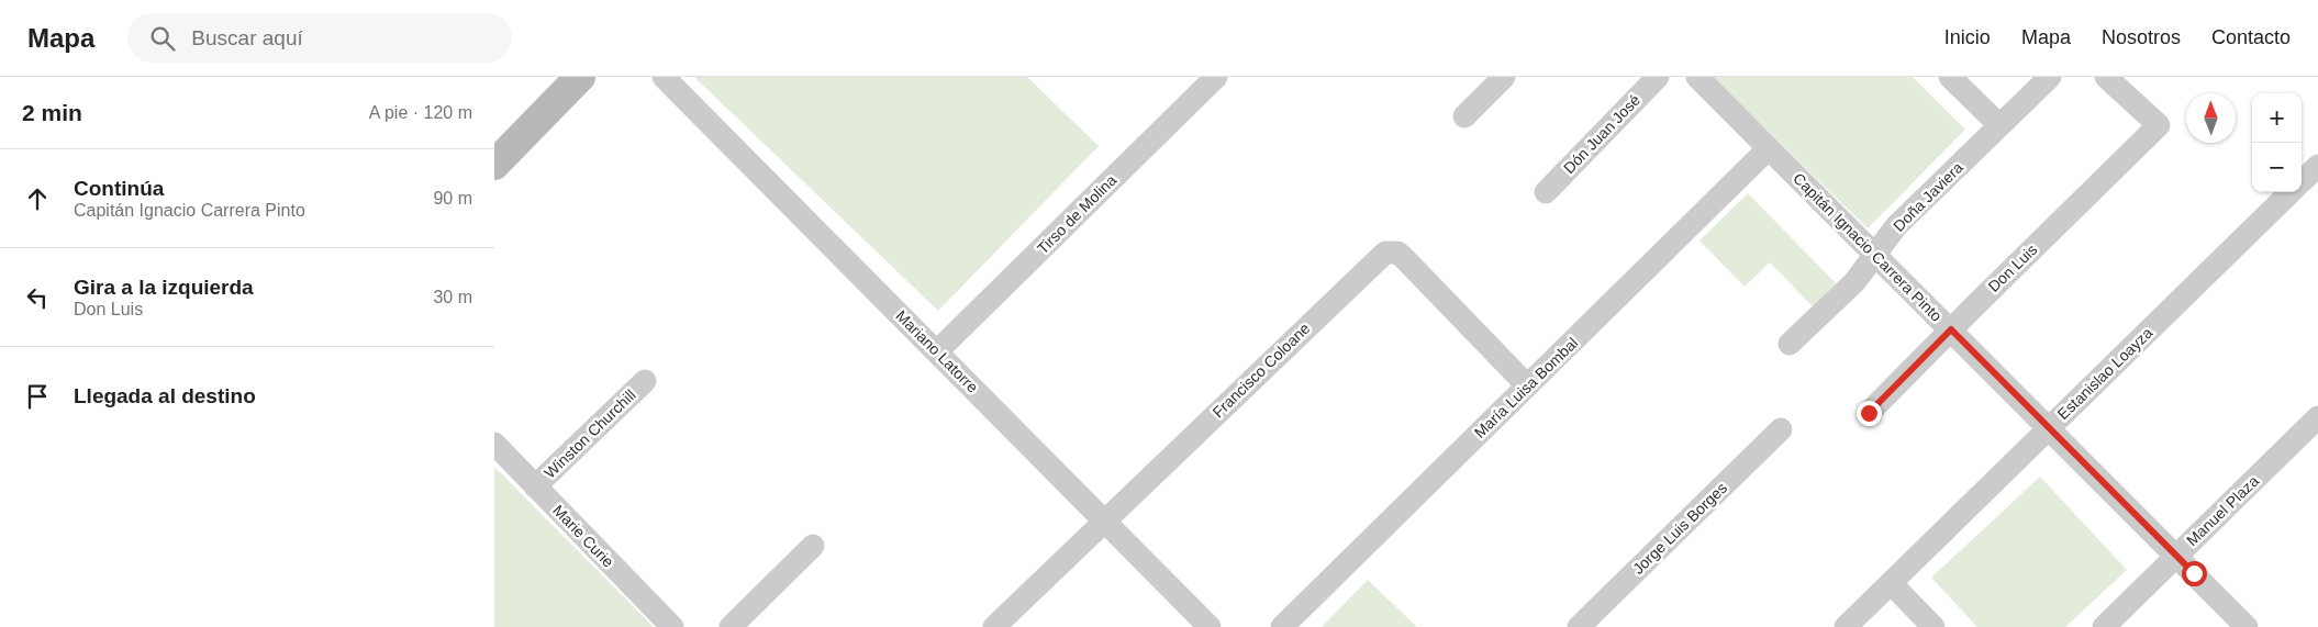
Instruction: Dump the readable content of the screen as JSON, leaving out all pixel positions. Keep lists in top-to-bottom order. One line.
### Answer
{"streets":{"street":["Dón Juan José","Doña Javiera","Tirso de Molina","Capitán Ignacio Carrera Pinto","Don Luis","Mariano Latorre","Francisco Coloane","Estanislao Loayza","María Luisa Bombal","Winston Churchill","Manuel Plaza","Jorge Luis Borges","Marie Curie"]},"crossings":[["Doña Javiera","Capitán Ignacio Carrera Pinto"],["Tirso de Molina","Mariano Latorre"],["Capitán Ignacio Carrera Pinto","Don Luis"],["Capitán Ignacio Carrera Pinto","Estanislao Loayza"],["Capitán Ignacio Carrera Pinto","María Luisa Bombal"],["Capitán Ignacio Carrera Pinto","Manuel Plaza"],["Mariano Latorre","Francisco Coloane"],["Francisco Coloane","María Luisa Bombal"],["Winston Churchill","Marie Curie"]],"north":"top","page":{"header":"Mapa","search":"Buscar aquí","nav":["Inicio","Mapa","Nosotros","Contacto"],"heading":["2 min","A pie · 120 m"],"map_buttons":["+","−"],"list":[["Continúa","Capitán Ignacio Carrera Pinto","90 m"],["Gira a la izquierda","Don Luis","30 m"],"Llegada al destino"]}}
